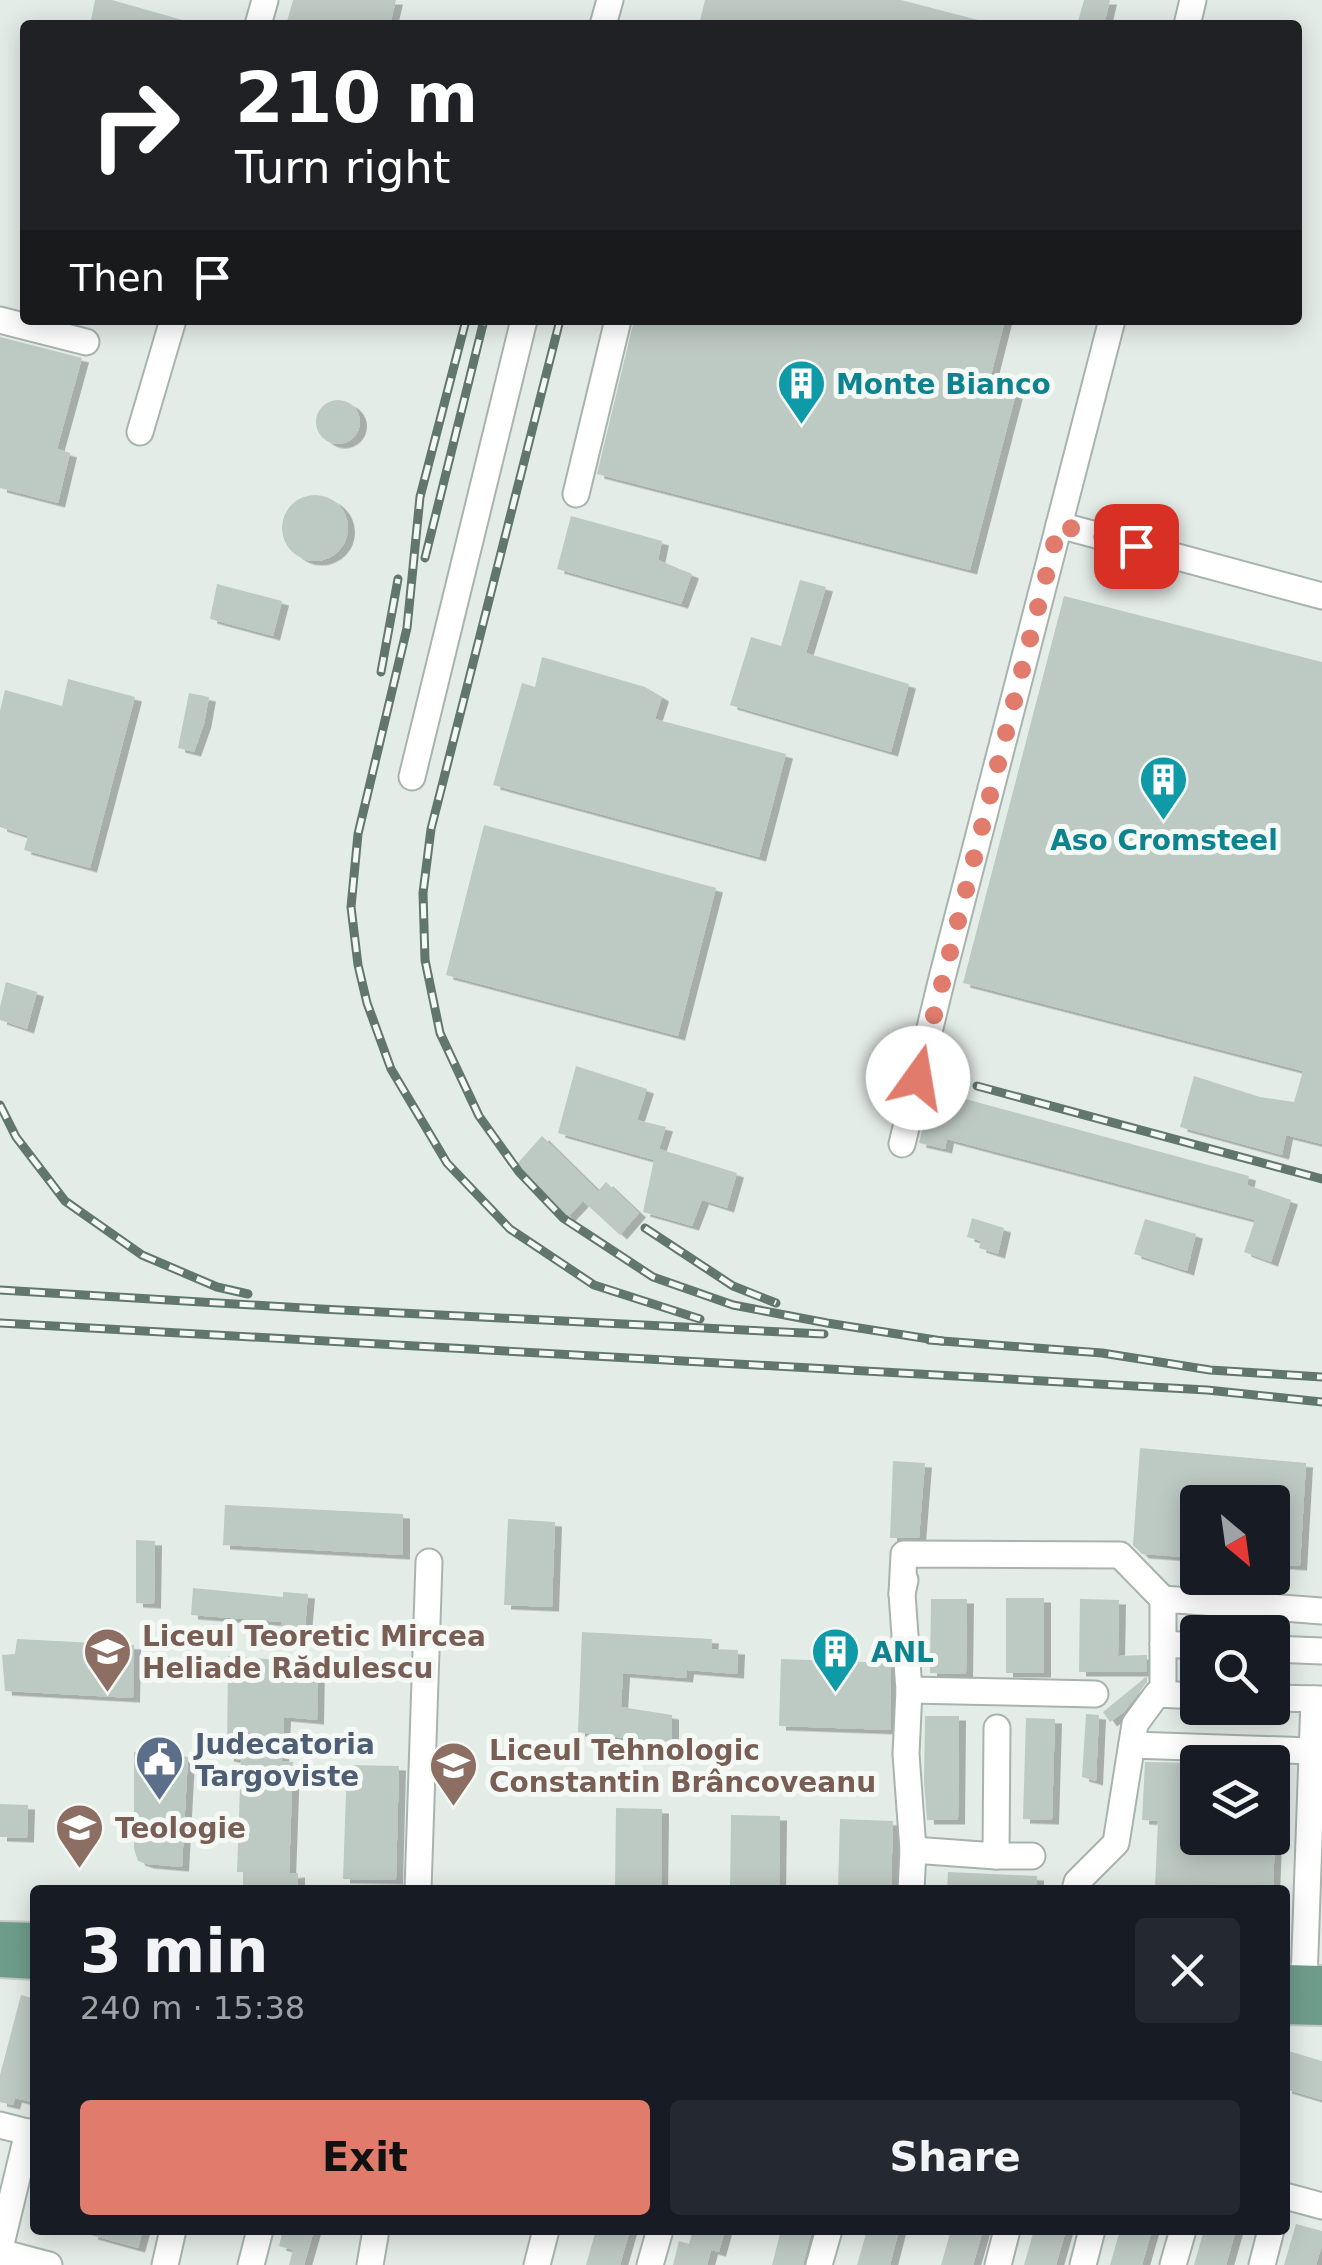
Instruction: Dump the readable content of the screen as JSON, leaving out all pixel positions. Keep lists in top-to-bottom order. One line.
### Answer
{"places":{"building":["Monte Bianco","Aso Cromsteel","ANL"],"school or university":["Liceul Teoretic Mircea Heliade Rădulescu","Liceul Tehnologic Constantin Brâncoveanu","Teologie"],"public building":["Judecatoria Targoviste"]},"north":"bottom right","page":{"turn":["210 m","Turn right"],"then":"Then","heading":["3 min","240 m · 15:38"],"buttons":["Exit","Share"]}}
